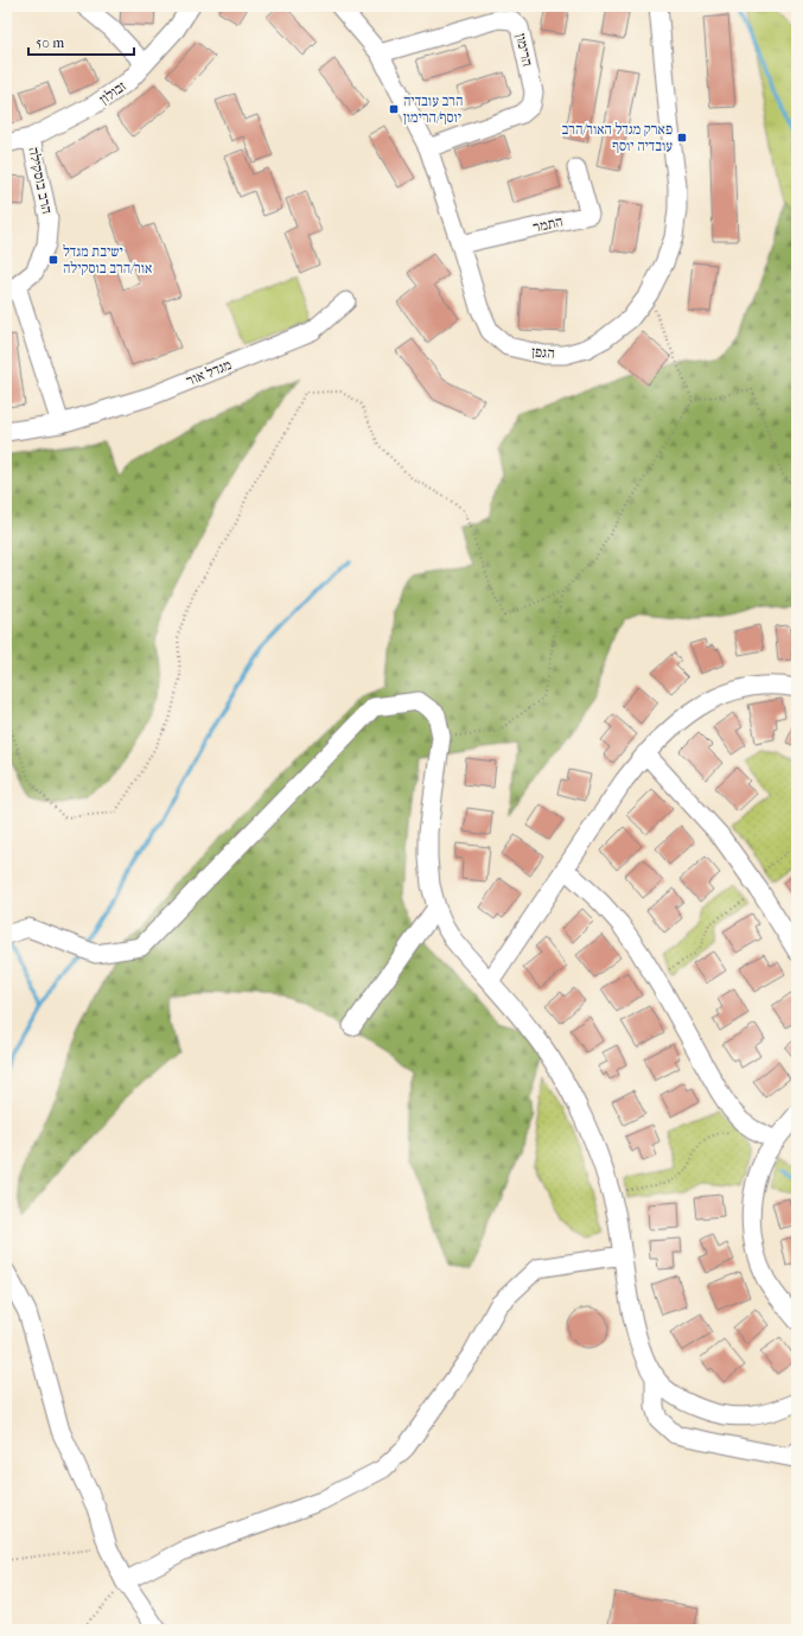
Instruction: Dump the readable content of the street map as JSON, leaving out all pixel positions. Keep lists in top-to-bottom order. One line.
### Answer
{"streets":{"street":["הרימון","זבולון","הרב בוסקילה","התמר","הגפן","מגדל אור"]},"crossings":[["הרימון","הגפן"],["זבולון","הרב בוסקילה"],["התמר","הגפן"]],"places":{"transit":["הרב עובדיה יוסף/הרימון","פארק מגדל האור/הרב עובדיה יוסף","ישיבת מגדל אור/הרב בוסקילה"]},"scale_bar":"50 m"}
